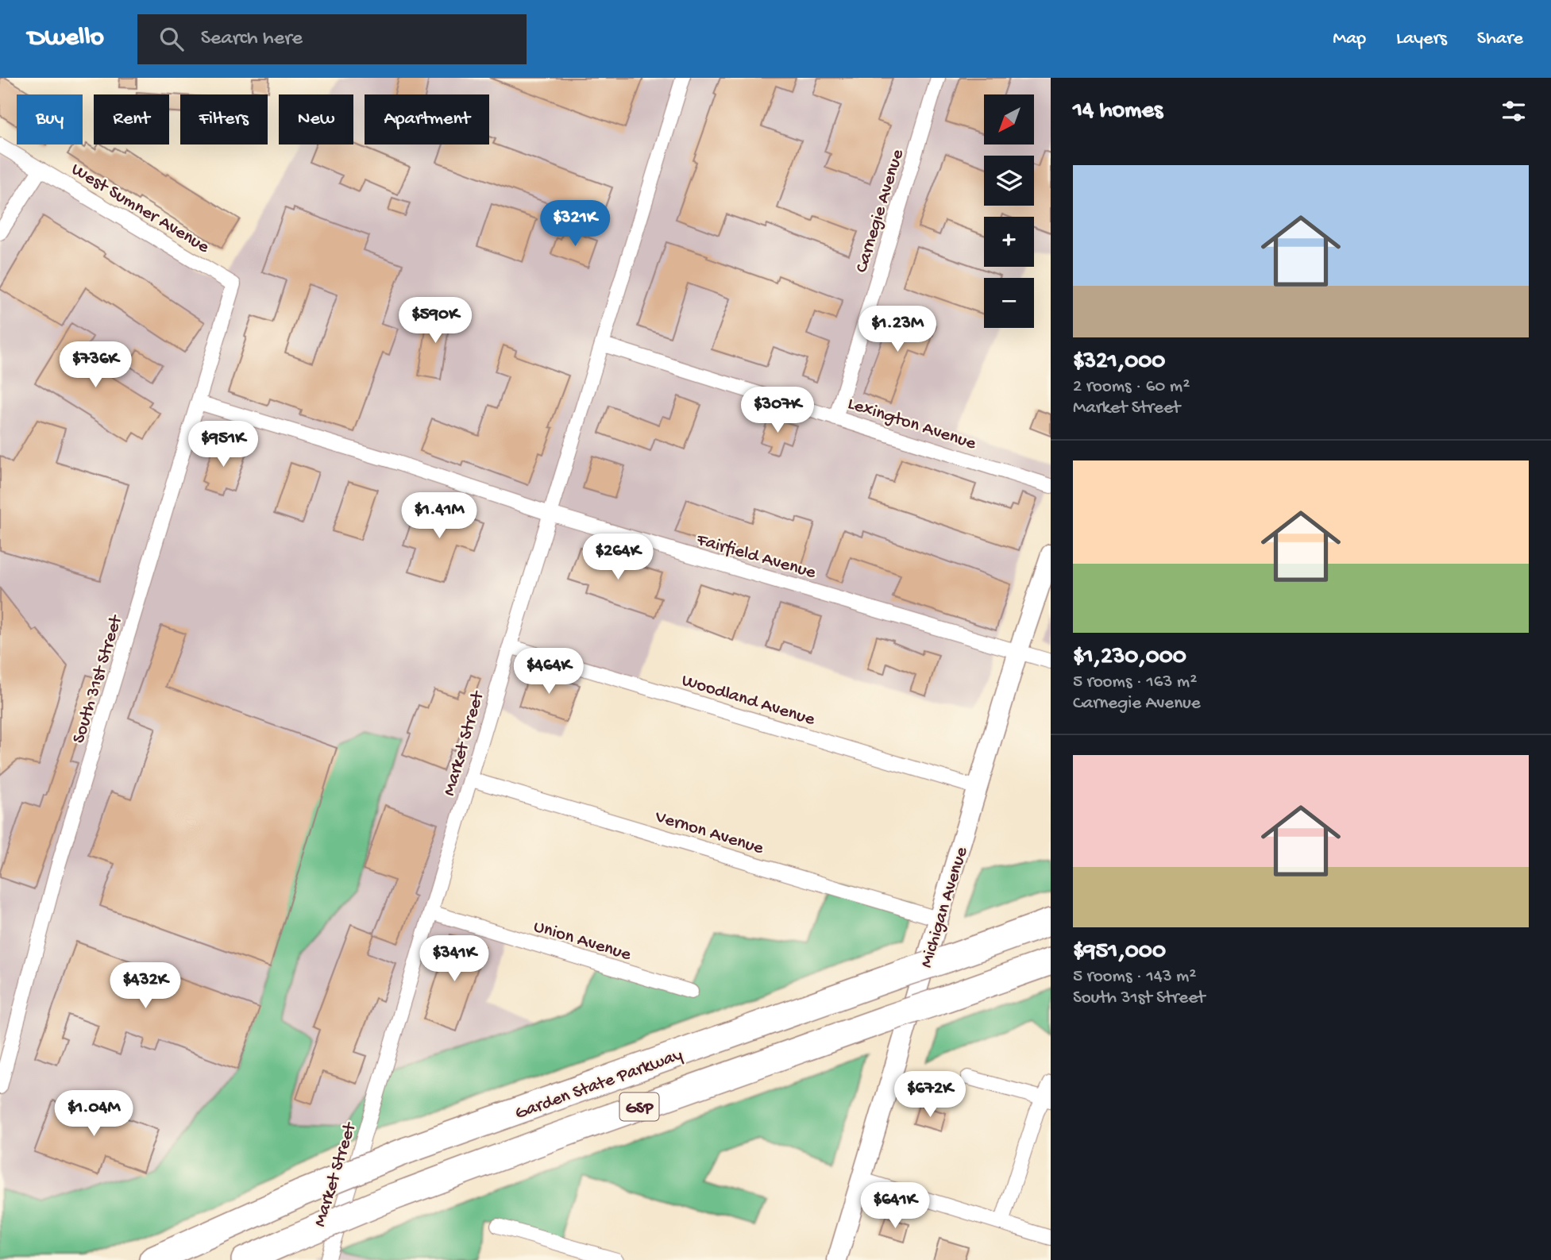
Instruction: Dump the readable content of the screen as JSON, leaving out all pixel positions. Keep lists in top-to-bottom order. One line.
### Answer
{"streets":{"highway":["Garden State Parkway","GSP"],"street":["West Sumner Avenue","Carnegie Avenue","Lexington Avenue","Fairfield Avenue","South 31st Street","Woodland Avenue","Market Street","Vernon Avenue","Michigan Avenue","Union Avenue"]},"crossings":[["West Sumner Avenue","South 31st Street"],["Carnegie Avenue","Lexington Avenue"],["Lexington Avenue","Market Street"],["Fairfield Avenue","South 31st Street"],["Fairfield Avenue","Market Street"],["Fairfield Avenue","Michigan Avenue"],["Woodland Avenue","Market Street"],["Woodland Avenue","Michigan Avenue"],["Market Street","Vernon Avenue"],["Market Street","Union Avenue"],["Vernon Avenue","Michigan Avenue"]],"north":"bottom left","page":{"header":"Dwello","search":"Search here","nav":["Map","Layers","Share"],"heading":"14 homes","map_buttons":["+","−"],"chip":["Buy","Rent","Filters","New","Apartment"],"list":[{"name":"$321,000","note":"2 rooms · 60 m² · Market Street"},{"name":"$1,230,000","note":"5 rooms · 163 m² · Carnegie Avenue"},{"name":"$951,000","note":"5 rooms · 143 m² · South 31st Street"}],"price":["$321K","$590K","$1.23M","$736K","$307K","$951K","$1.41M","$264K","$464K","$341K","$432K","$672K","$1.04M","$641K"]}}
